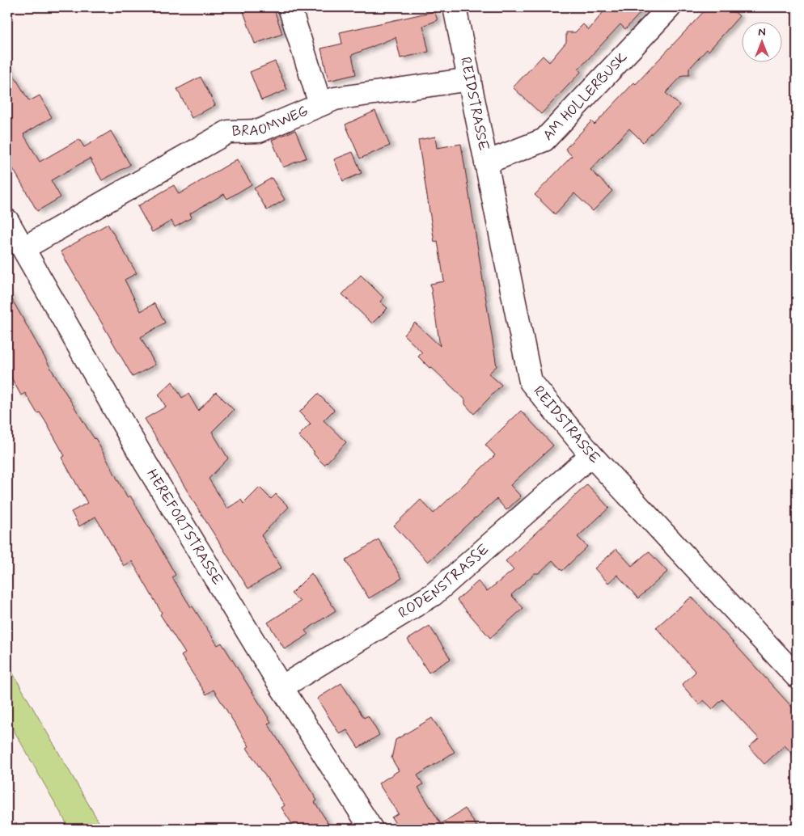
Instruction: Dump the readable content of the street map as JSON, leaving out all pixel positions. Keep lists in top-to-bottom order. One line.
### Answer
{"streets":{"street":["AM HOLLERBUSK","REIDSTRASSE","BRAOMWEG","HEREFORTSTRASSE","RODENSTRASSE"]},"crossings":[["AM HOLLERBUSK","REIDSTRASSE"],["REIDSTRASSE","BRAOMWEG"],["REIDSTRASSE","RODENSTRASSE"],["BRAOMWEG","HEREFORTSTRASSE"],["HEREFORTSTRASSE","RODENSTRASSE"]],"north":"top"}
